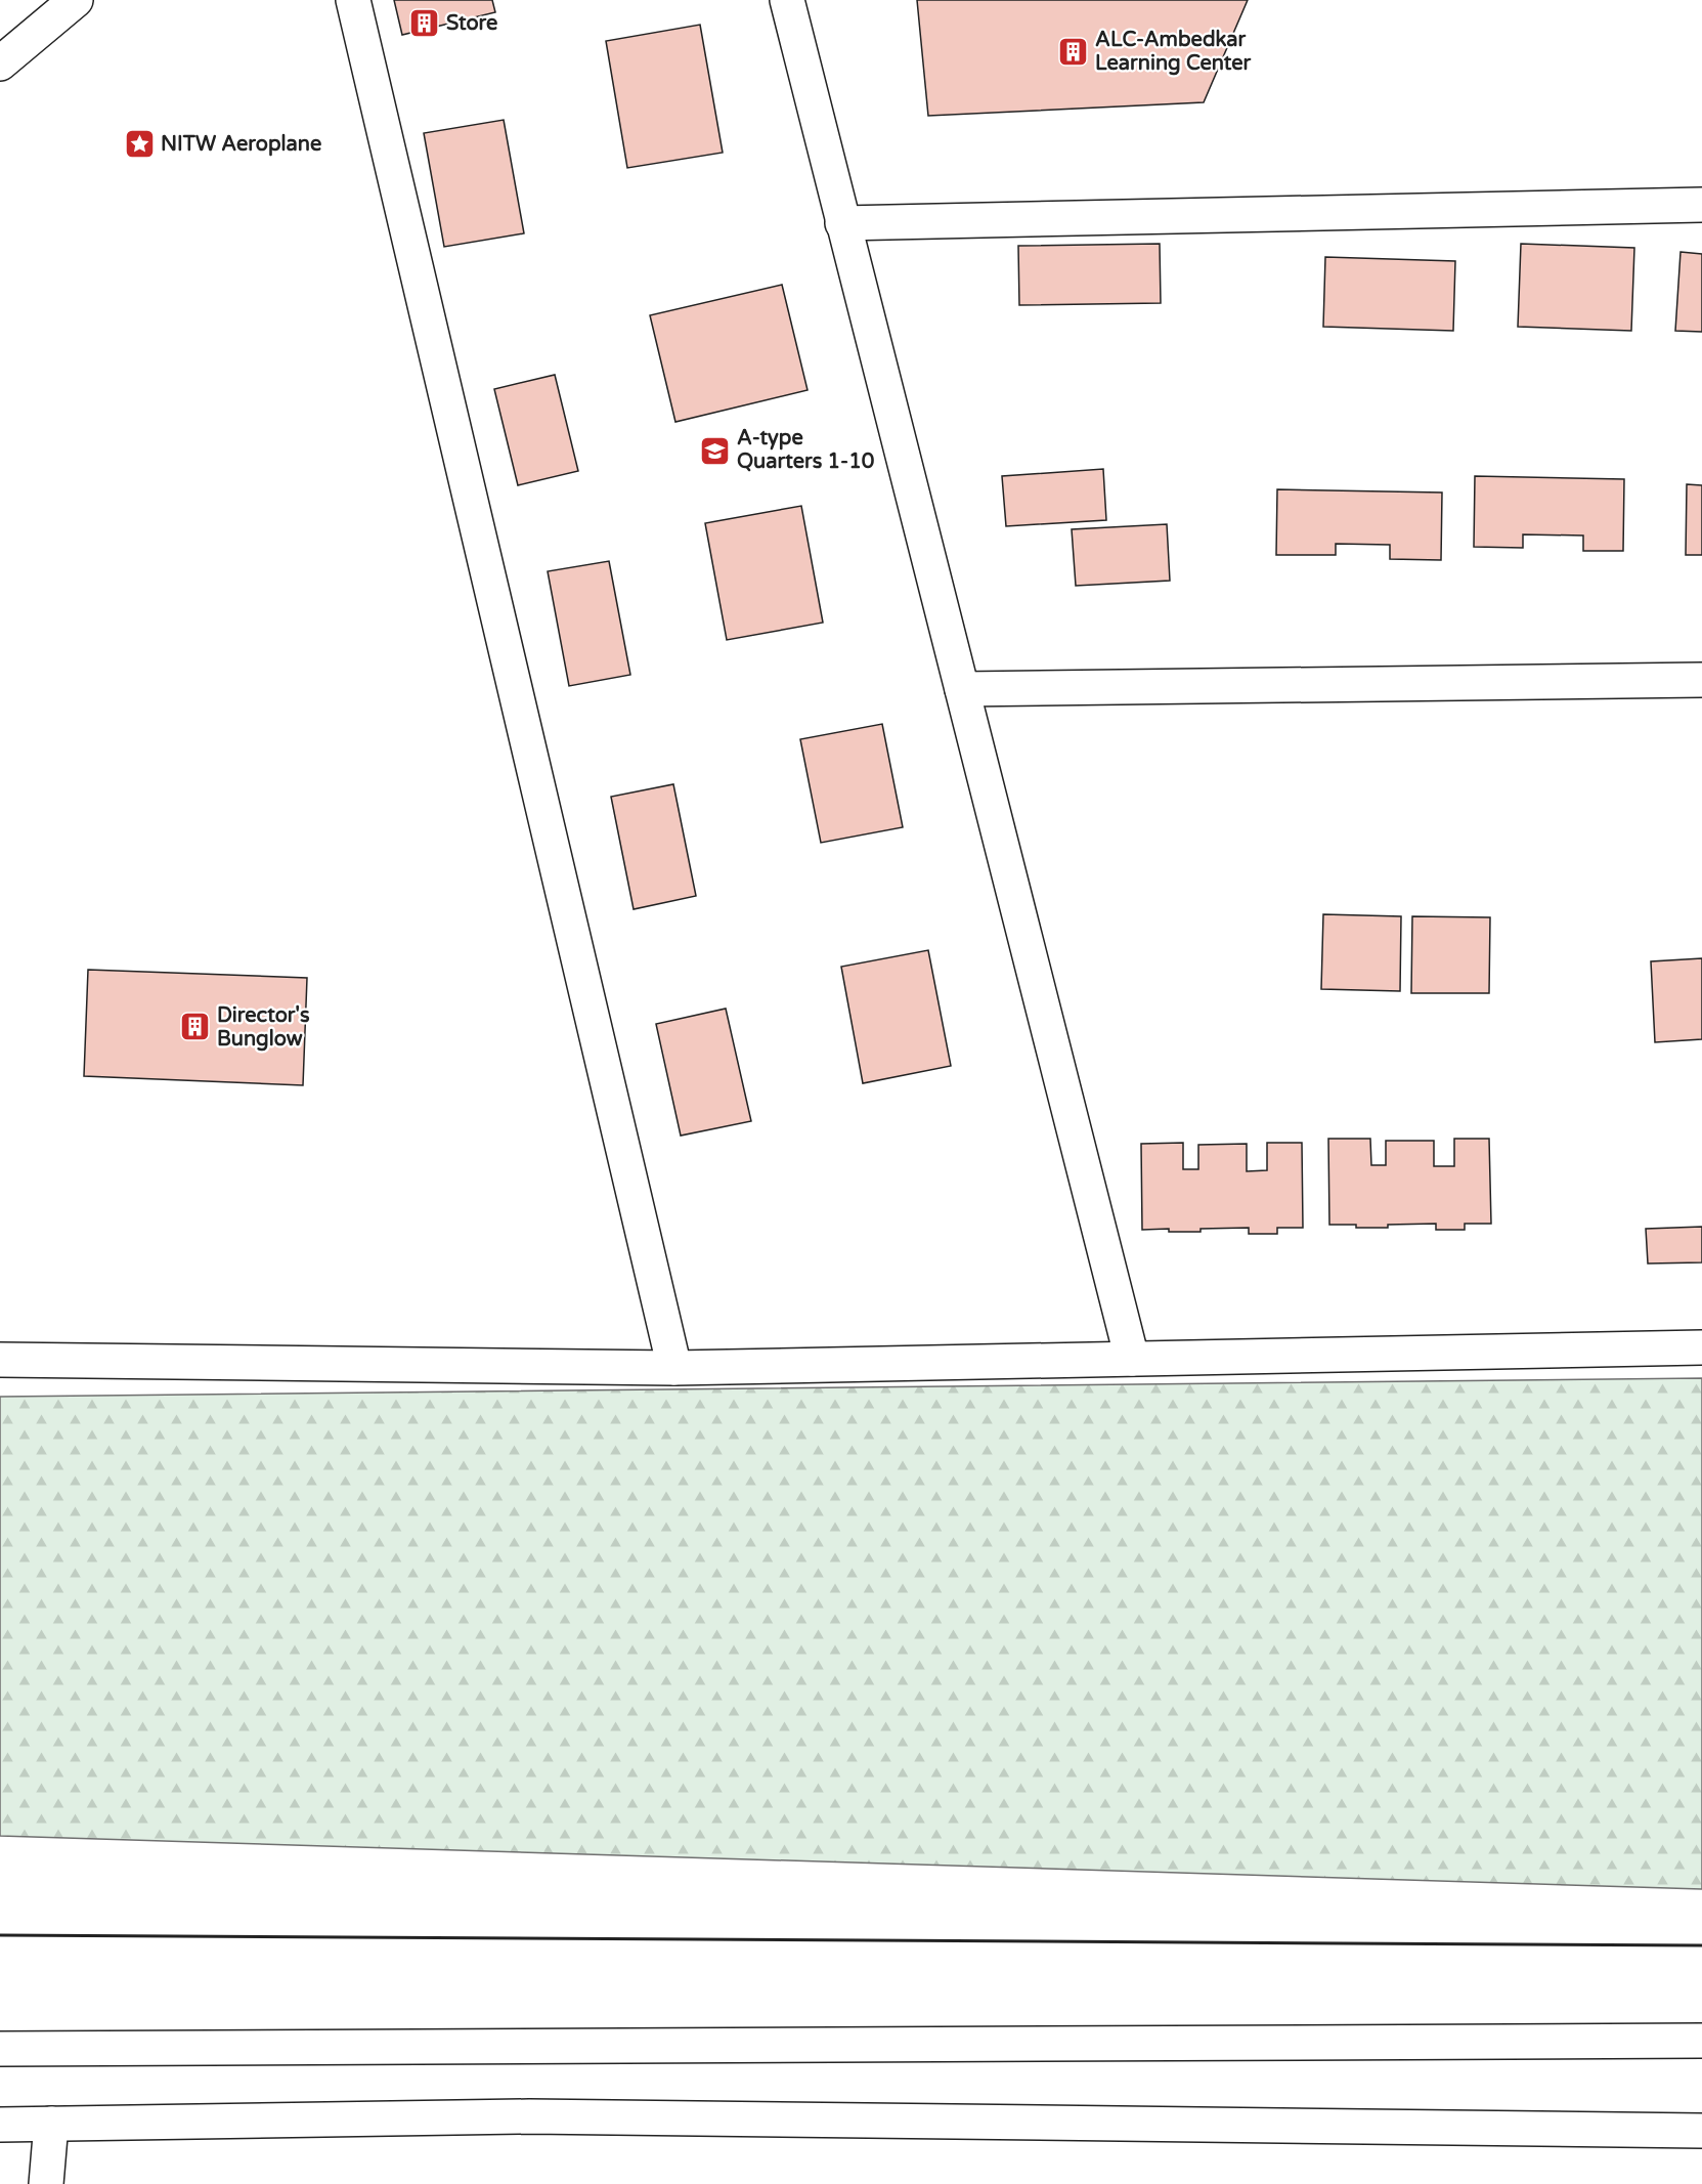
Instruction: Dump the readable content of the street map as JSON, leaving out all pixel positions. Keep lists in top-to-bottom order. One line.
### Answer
{"places":{"building":["Store","ALC-Ambedkar Learning Center","Director's Bunglow"],"place":["NITW Aeroplane"],"school or university":["A-type Quarters 1-10"]}}
